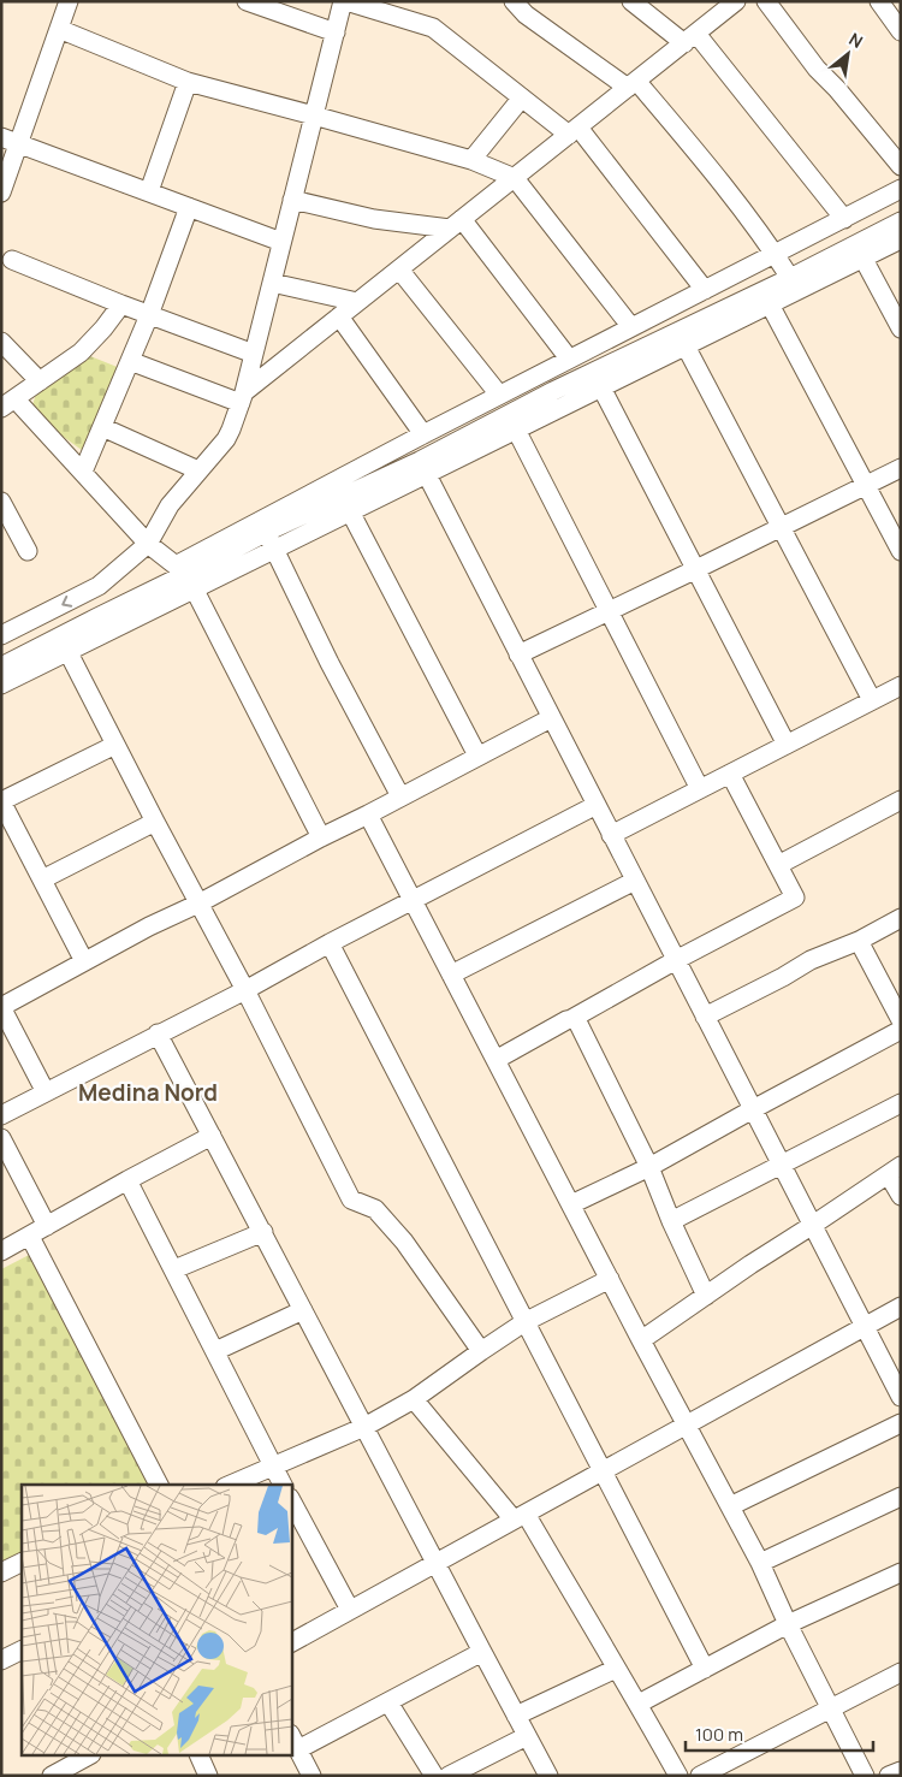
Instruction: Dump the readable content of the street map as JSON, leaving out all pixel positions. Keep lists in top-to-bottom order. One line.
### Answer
{"districts":["Medina Nord"],"scale_bar":"100 m","north":"top right"}
